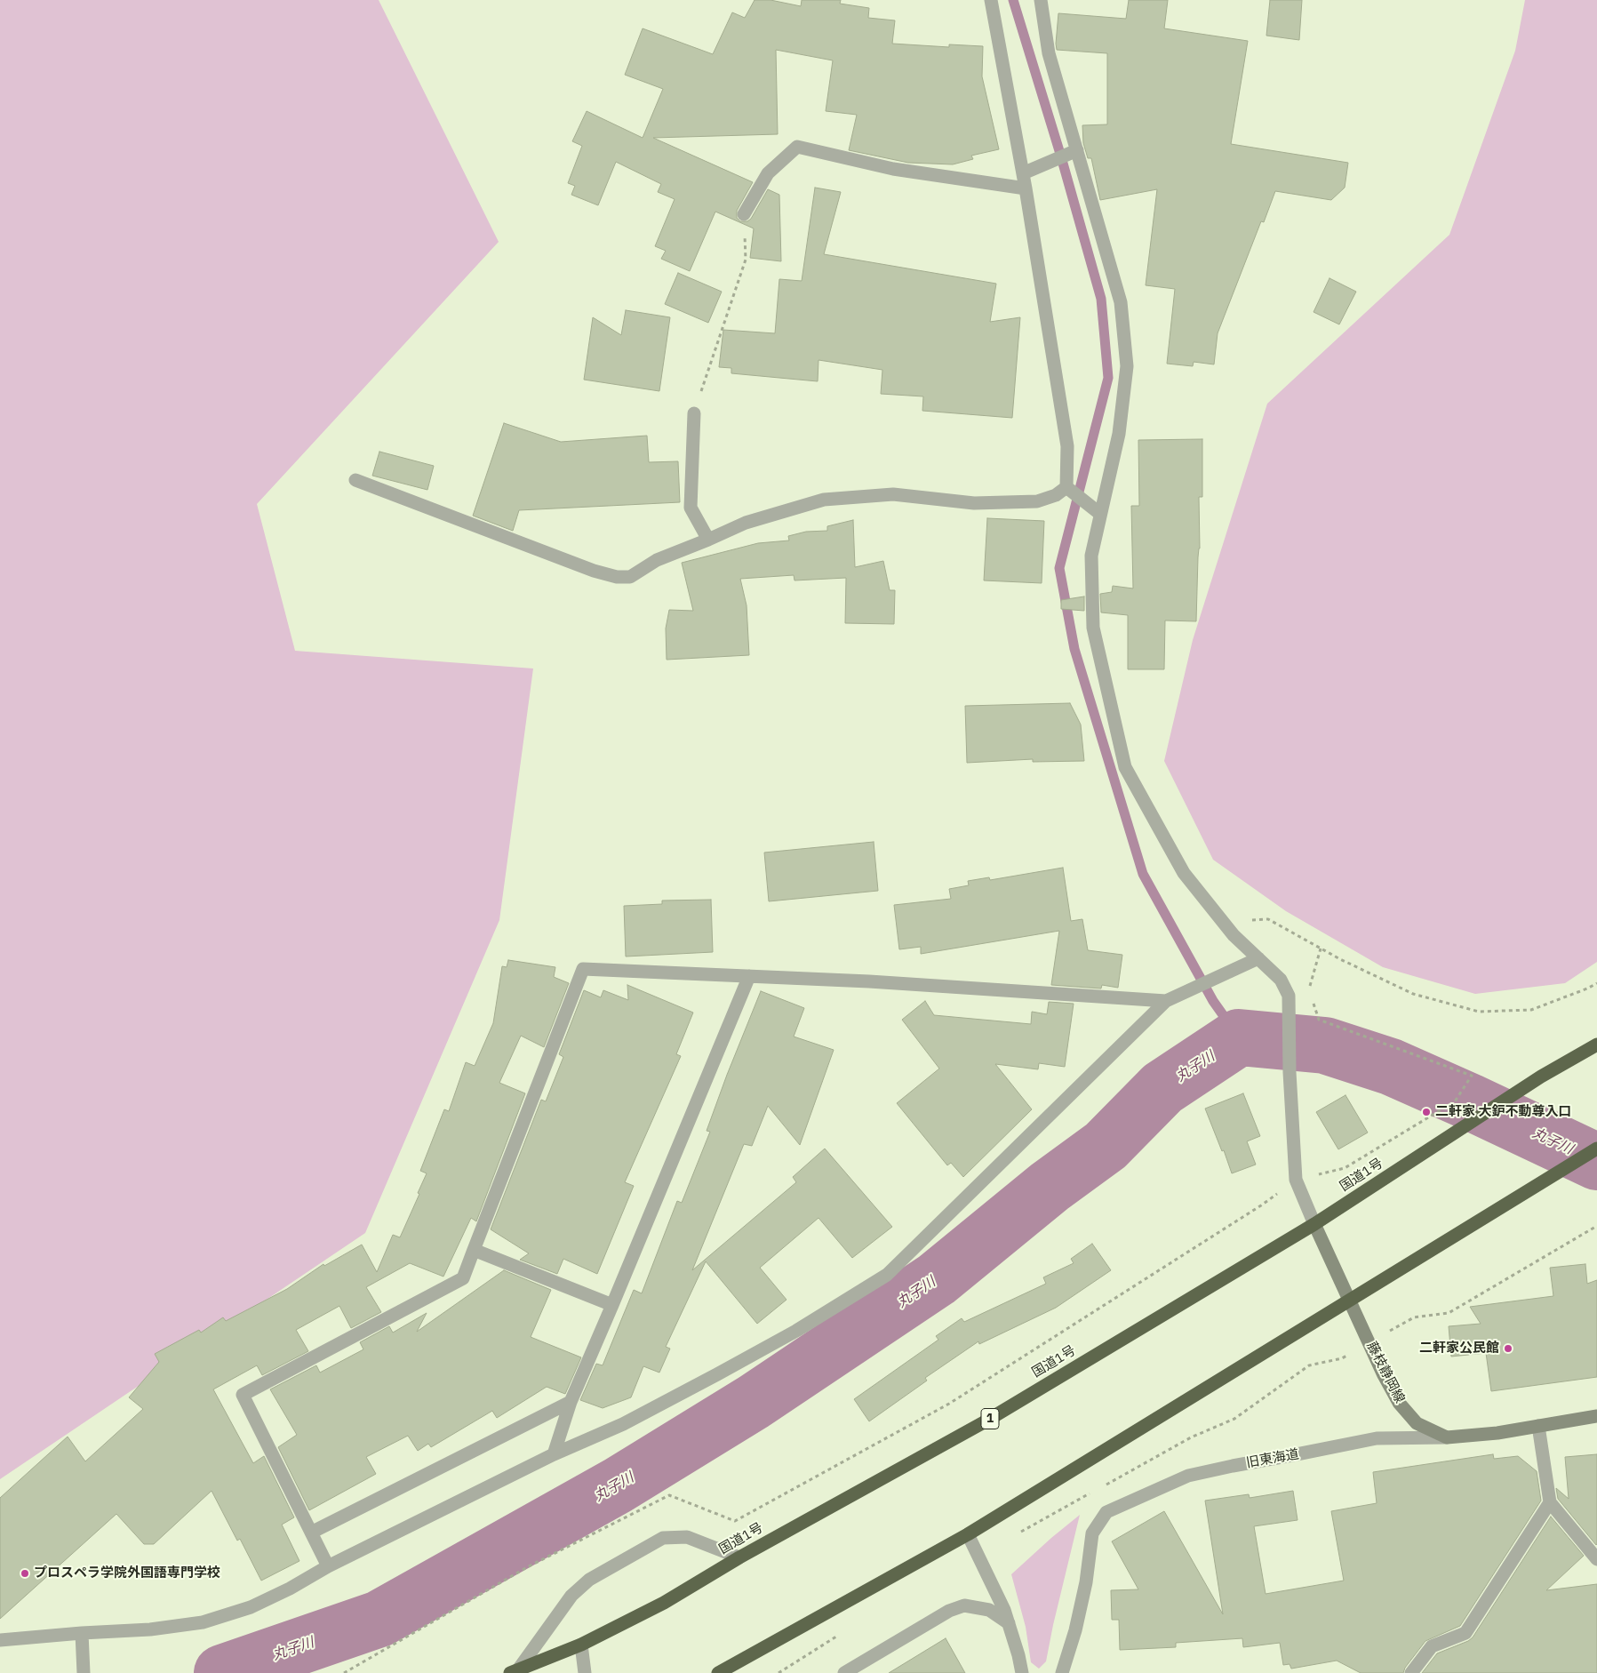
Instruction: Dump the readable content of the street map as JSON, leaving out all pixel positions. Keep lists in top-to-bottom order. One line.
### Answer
{"streets":{"highway":["国道1号","1"],"main road":["藤枝静岡線"],"street":["旧東海道"]},"crossings":[["国道1号","藤枝静岡線"],["藤枝静岡線","旧東海道"]],"water":["丸子川"],"places":["二軒家 大鈩不動尊入口","二軒家公民館","プロスペラ学院外国語専門学校"]}
